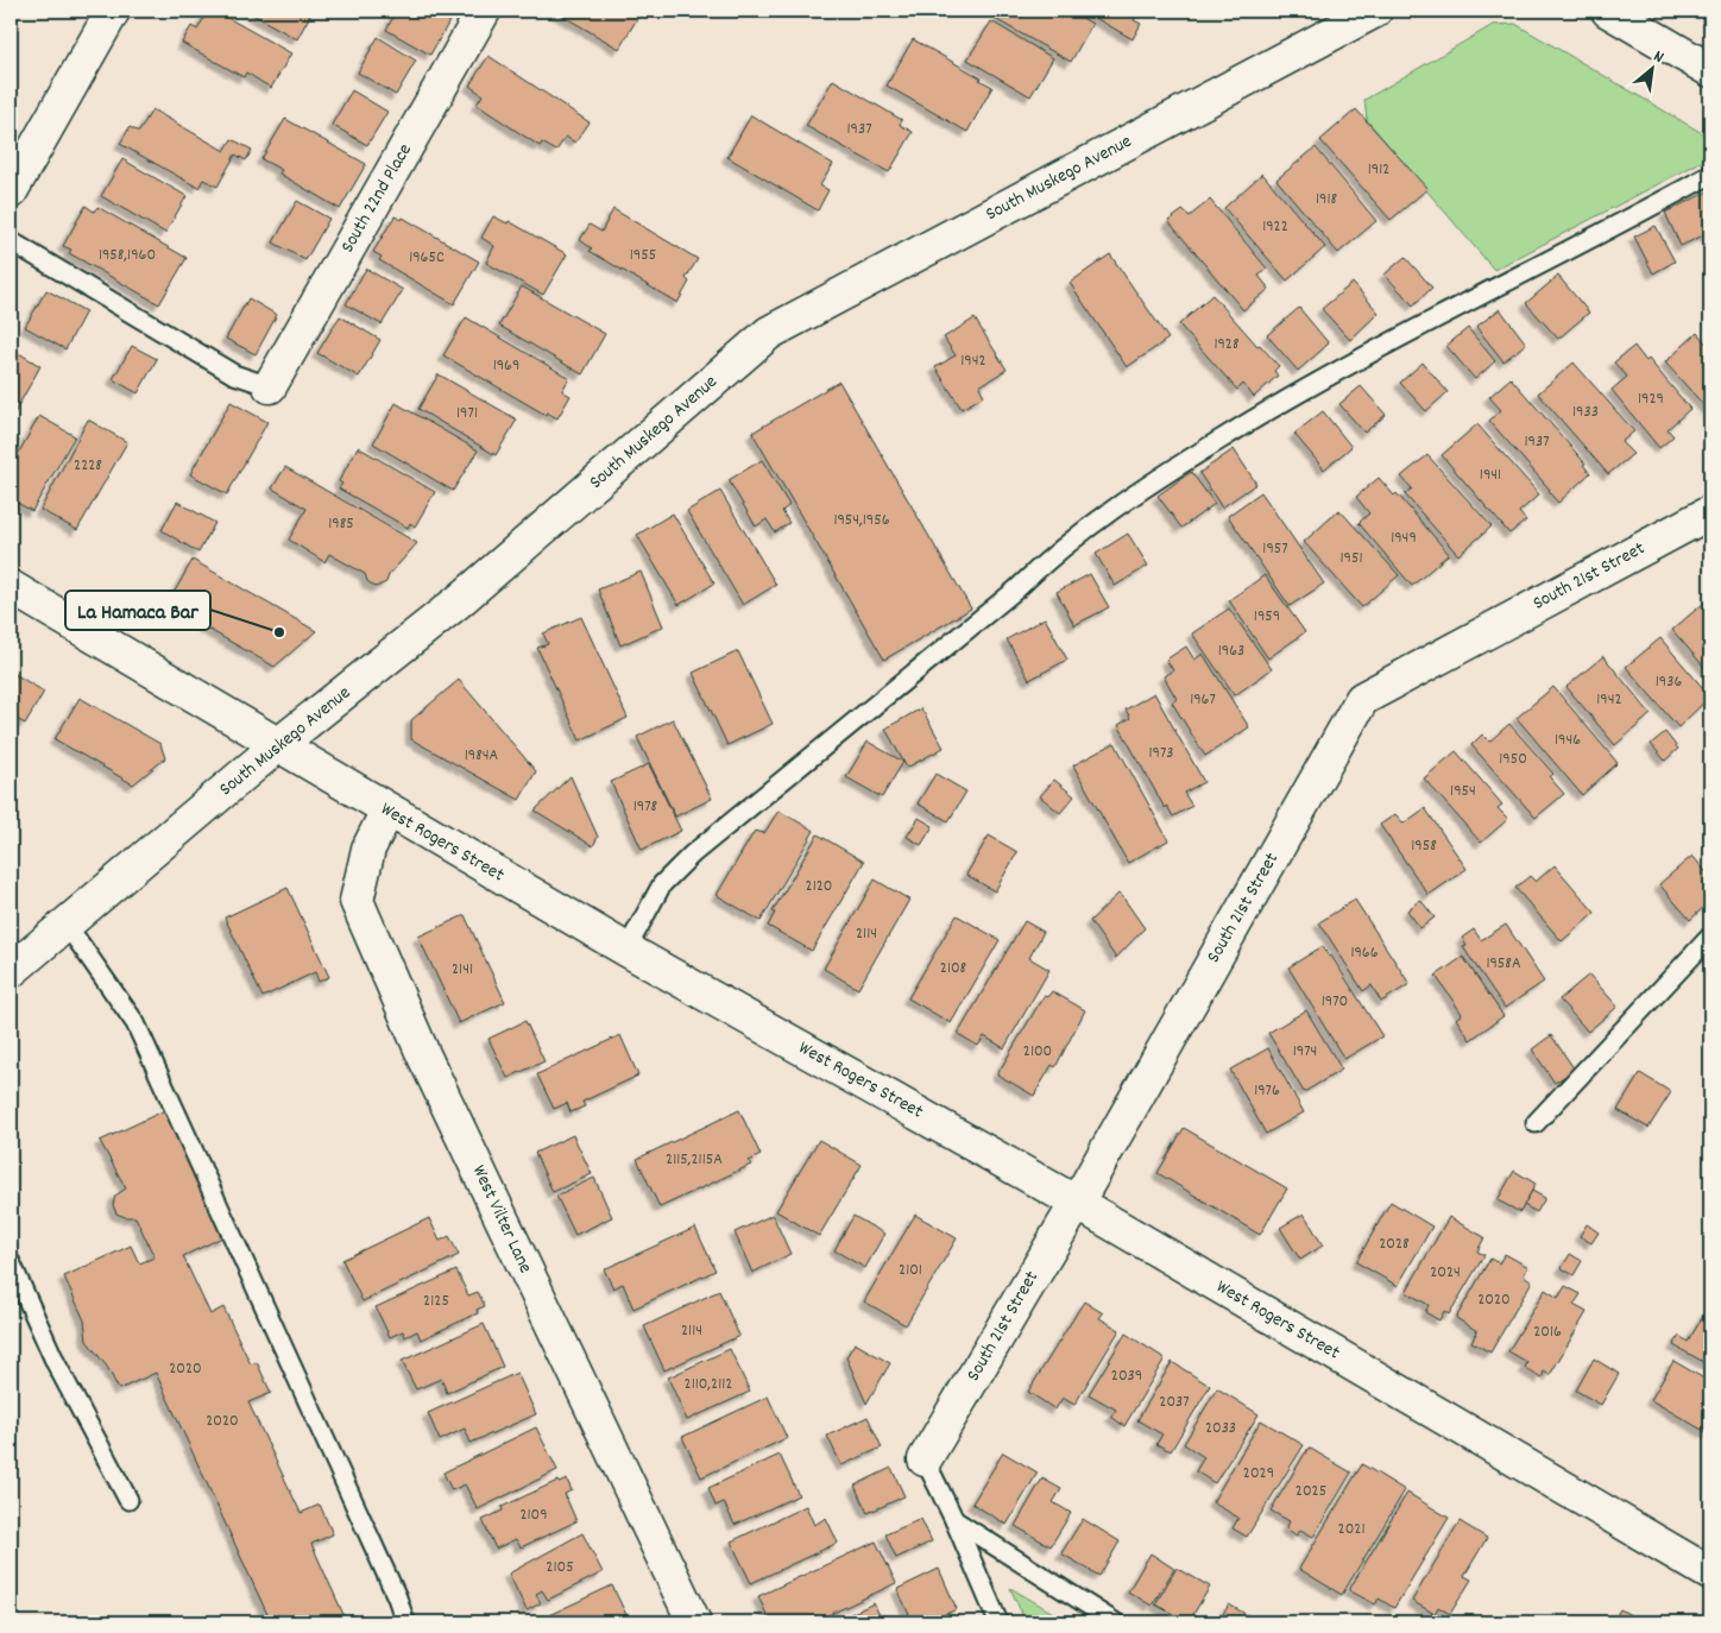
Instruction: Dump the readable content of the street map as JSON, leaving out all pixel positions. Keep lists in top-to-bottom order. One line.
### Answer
{"streets":{"street":["South Muskego Avenue","South 22nd Place","South 21st Street","West Rogers Street","West Vilter Lane"]},"crossings":[["South Muskego Avenue","West Rogers Street"],["South 21st Street","West Rogers Street"],["West Rogers Street","West Vilter Lane"]],"places":["La Hamaca Bar"],"house_numbers":["1937","1912","1918","1922","1958,1960","1955","1965C","1928","1942","1969","1929","1933","1971","1937","2228","1941","1954,1956","1985","1949","1957","1951","1959","1963","1936","1967","1942","1946","1973","1984A","1950","1954","1978","1958","2120","2114","1966","1958A","2108","2141","1970","2100","1974","1976","2115,2115A","2028","2101","2024","2020","2125","2114","2016","2020","2039","2110,2112","2037","2020","2033","2029","2025","2109","2021","2105"],"north":"top right"}
